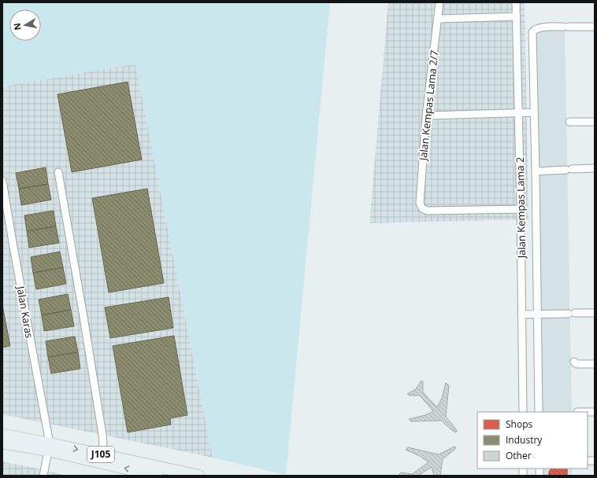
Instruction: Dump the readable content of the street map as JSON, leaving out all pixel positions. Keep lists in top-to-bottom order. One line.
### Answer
{"streets":{"main road":["J105"],"street":["Jalan Kempas Lama 2/7","Jalan Kempas Lama 2","Jalan Karas"]},"crossings":[["Jalan Kempas Lama 2/7","Jalan Kempas Lama 2"],["Jalan Karas","J105"]],"legend":["Shops","Industry","Other"],"north":"left"}
